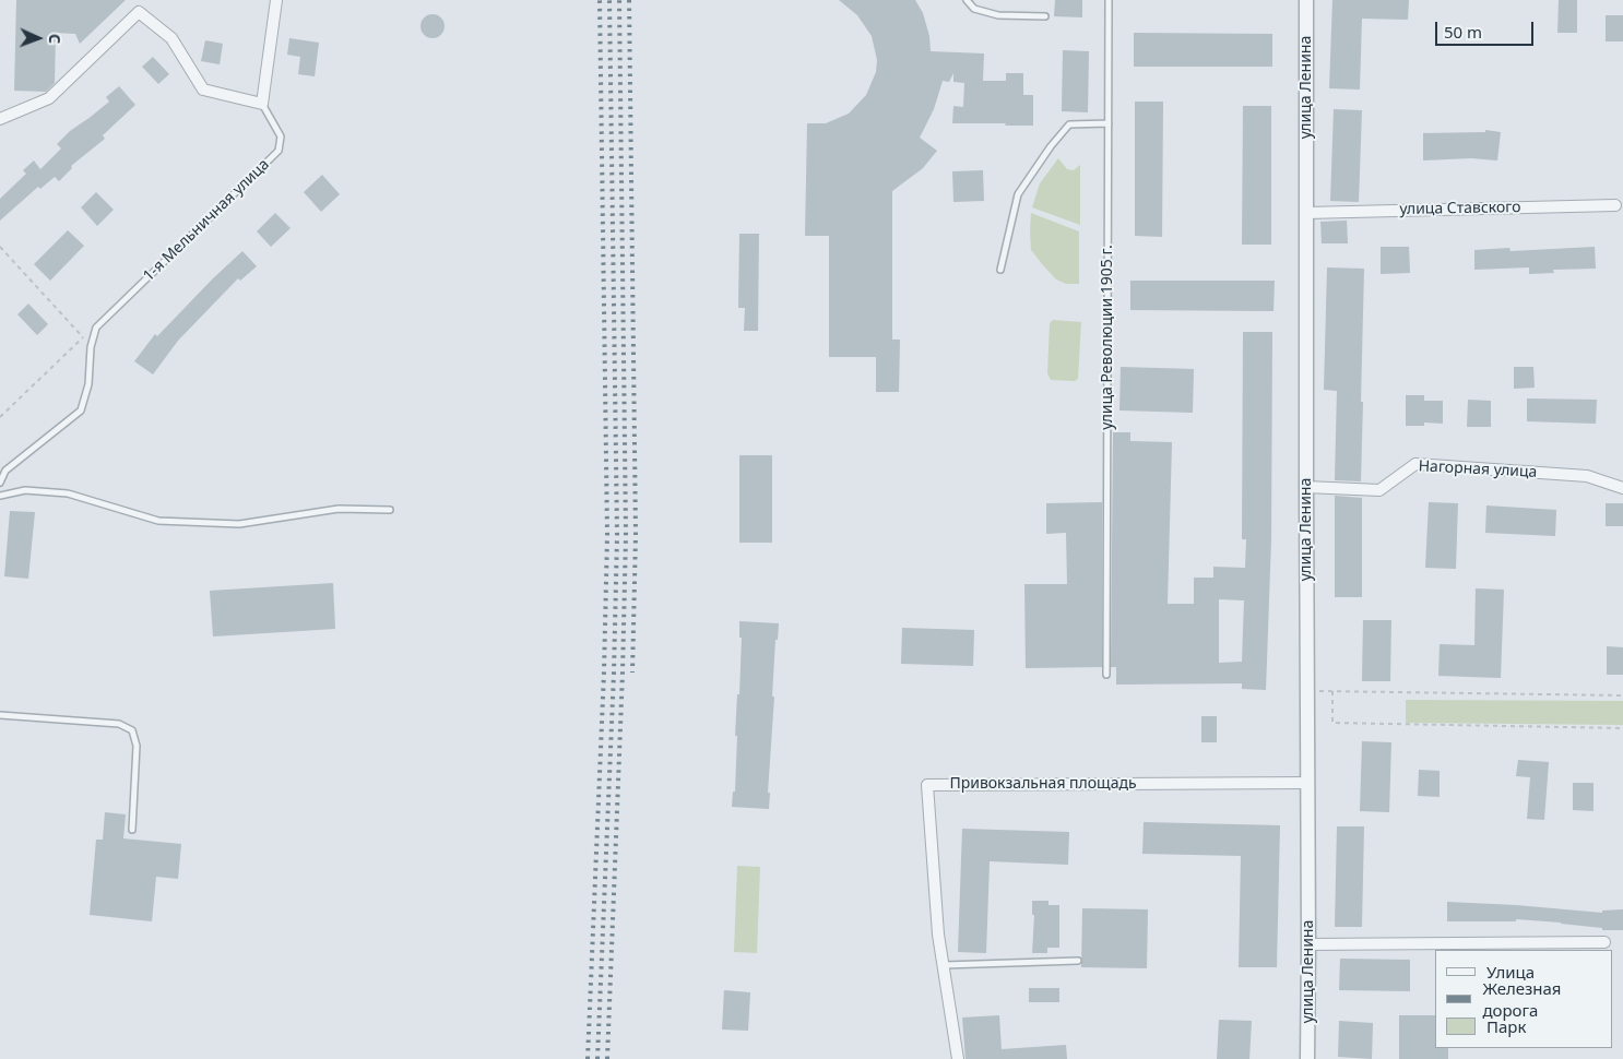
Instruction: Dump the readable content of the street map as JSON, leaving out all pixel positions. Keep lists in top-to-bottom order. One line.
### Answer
{"streets":{"street":["улица Ленина","улица Ставского","Нагорная улица","Привокзальная площадь"],"lane":["1-я Мельничная улица","улица Революции 1905 г."]},"crossings":[["улица Ленина","улица Ставского"],["улица Ленина","Нагорная улица"],["улица Ленина","Привокзальная площадь"]],"legend":["Улица","Железная дорога","Парк"],"scale_bar":"50 m","north":"right"}
